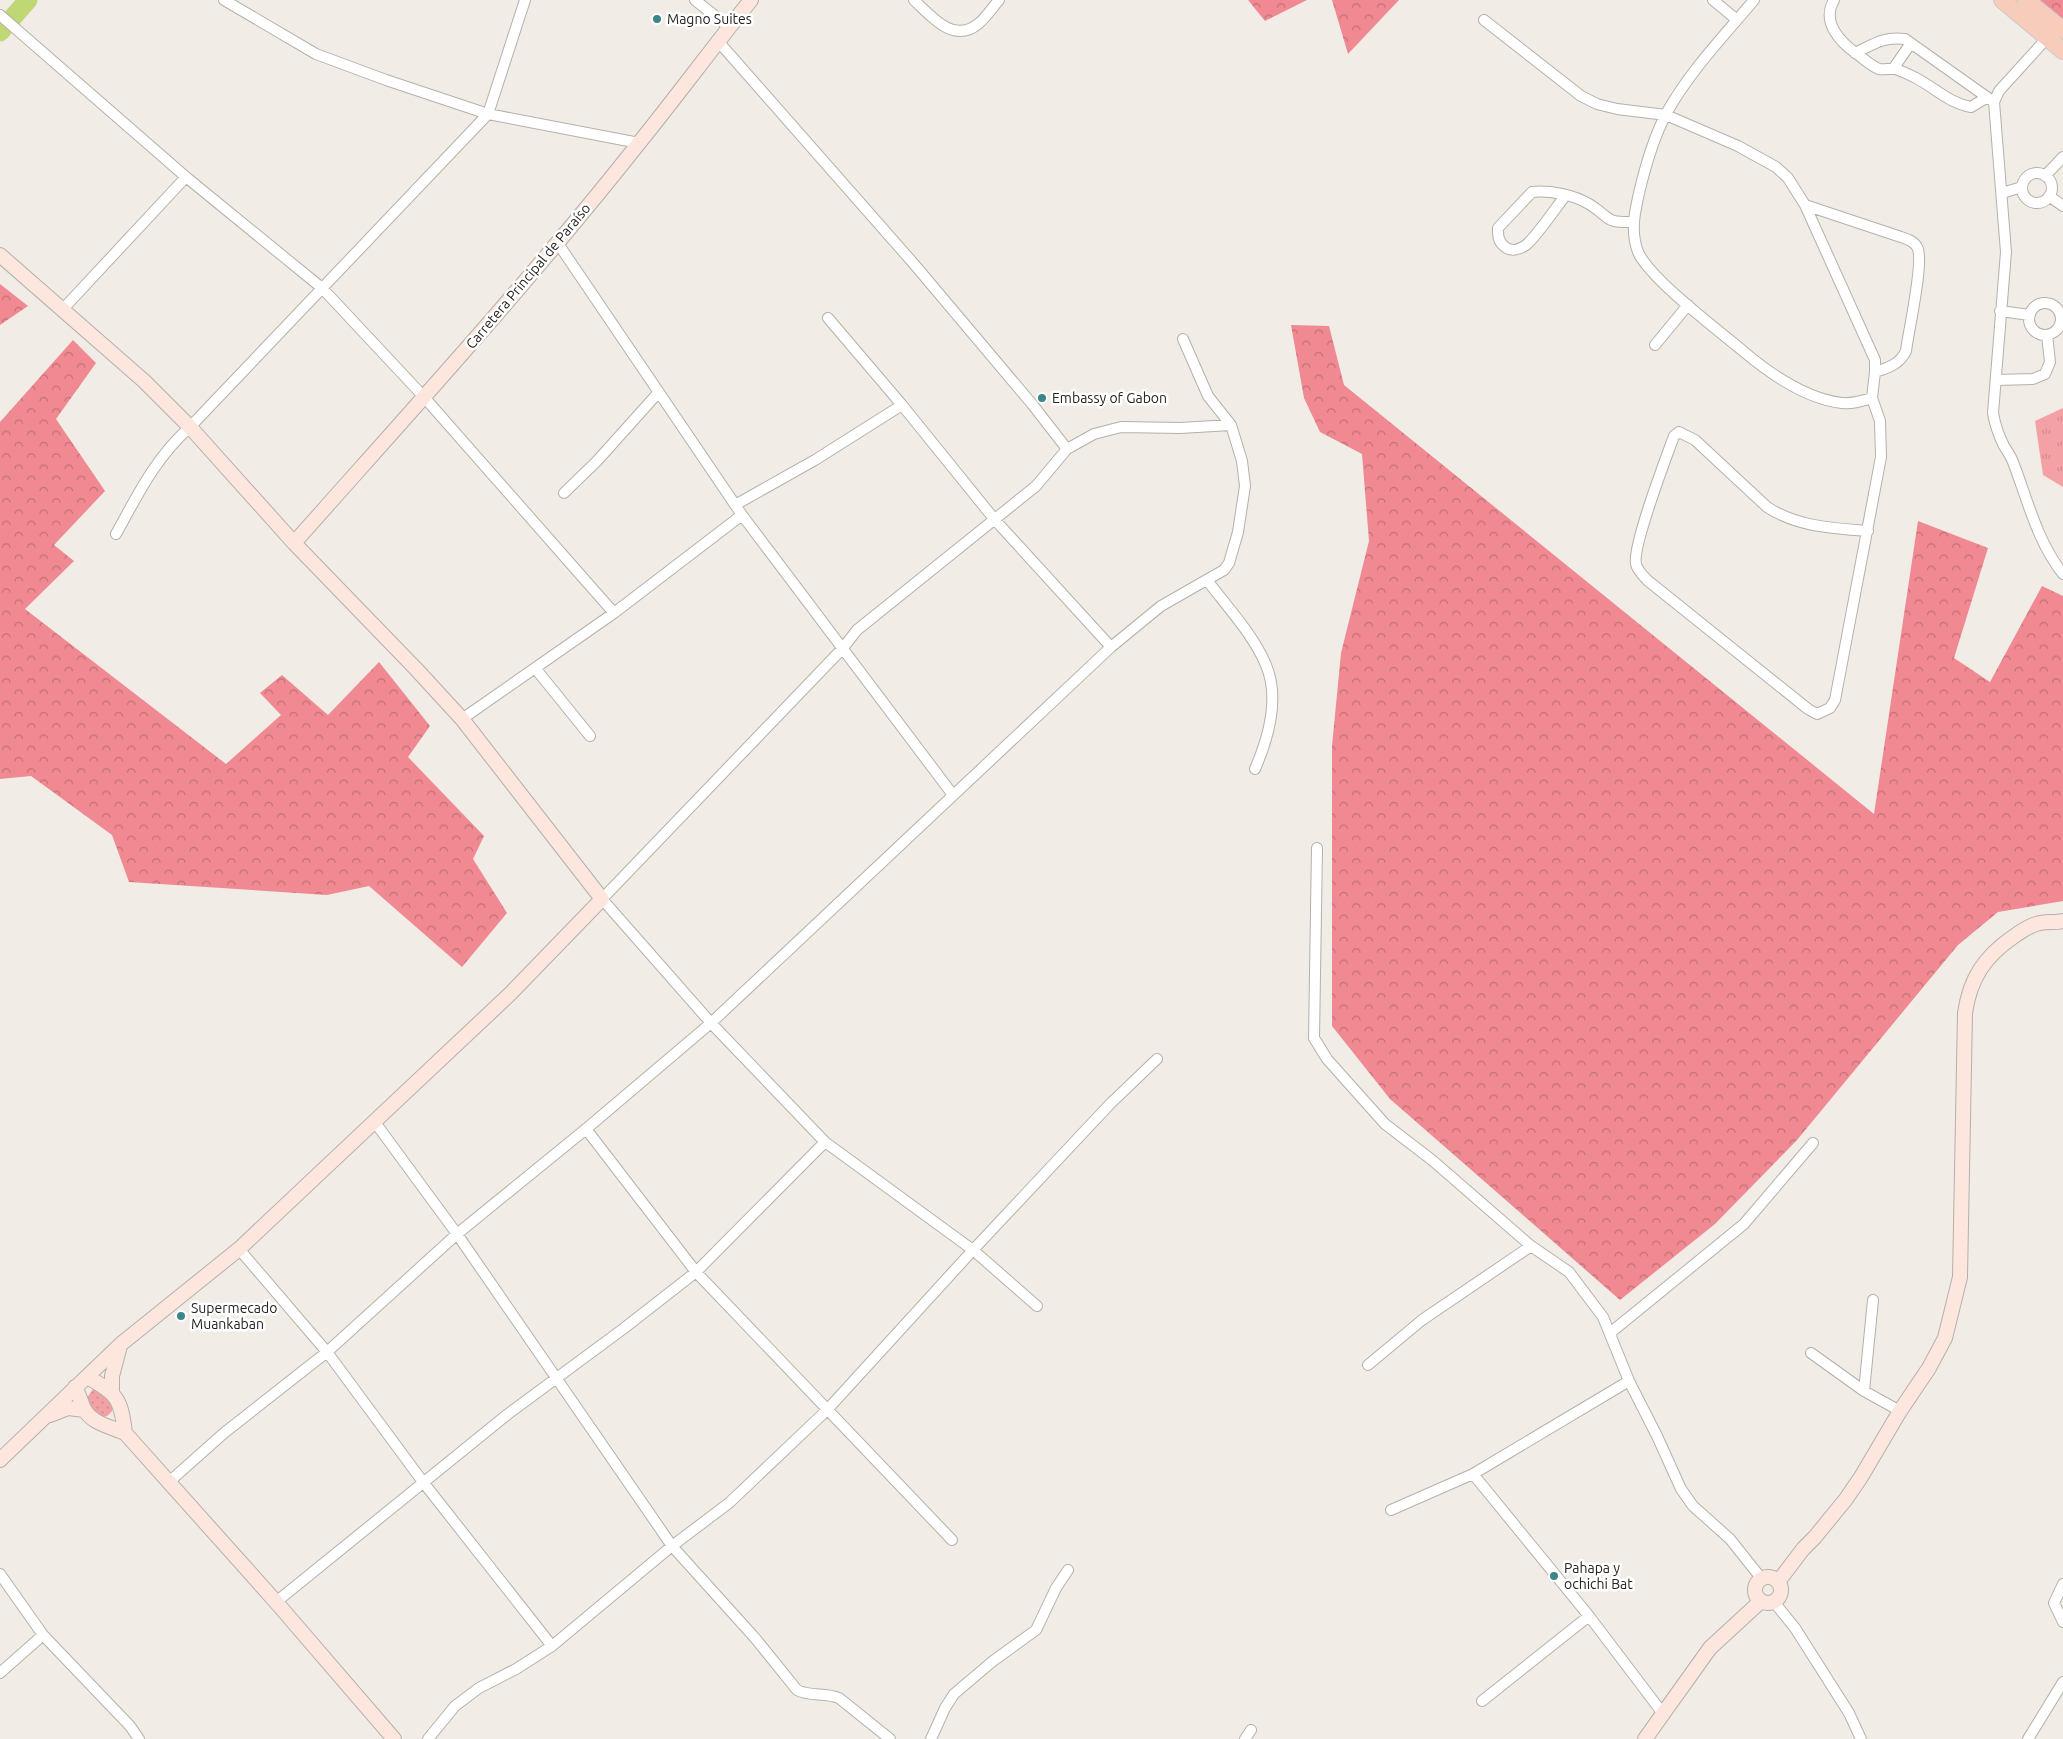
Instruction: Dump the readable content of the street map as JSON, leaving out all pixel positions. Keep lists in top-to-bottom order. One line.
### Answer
{"streets":{"street":["Carretera Principal de Paraíso"]},"places":["Magno Suites","Embassy of Gabon","Supermecado Muankaban","Pahapa y ochichi Bat"]}
